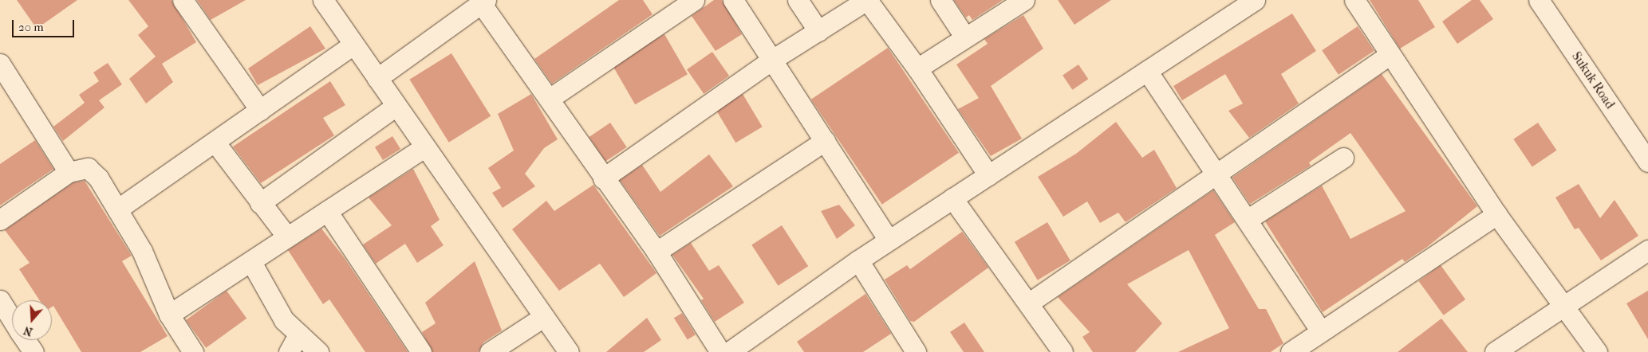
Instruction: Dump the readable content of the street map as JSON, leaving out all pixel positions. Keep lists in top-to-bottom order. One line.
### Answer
{"streets":{"street":["Sukuk Road"]},"scale_bar":"20 m","north":"bottom"}
